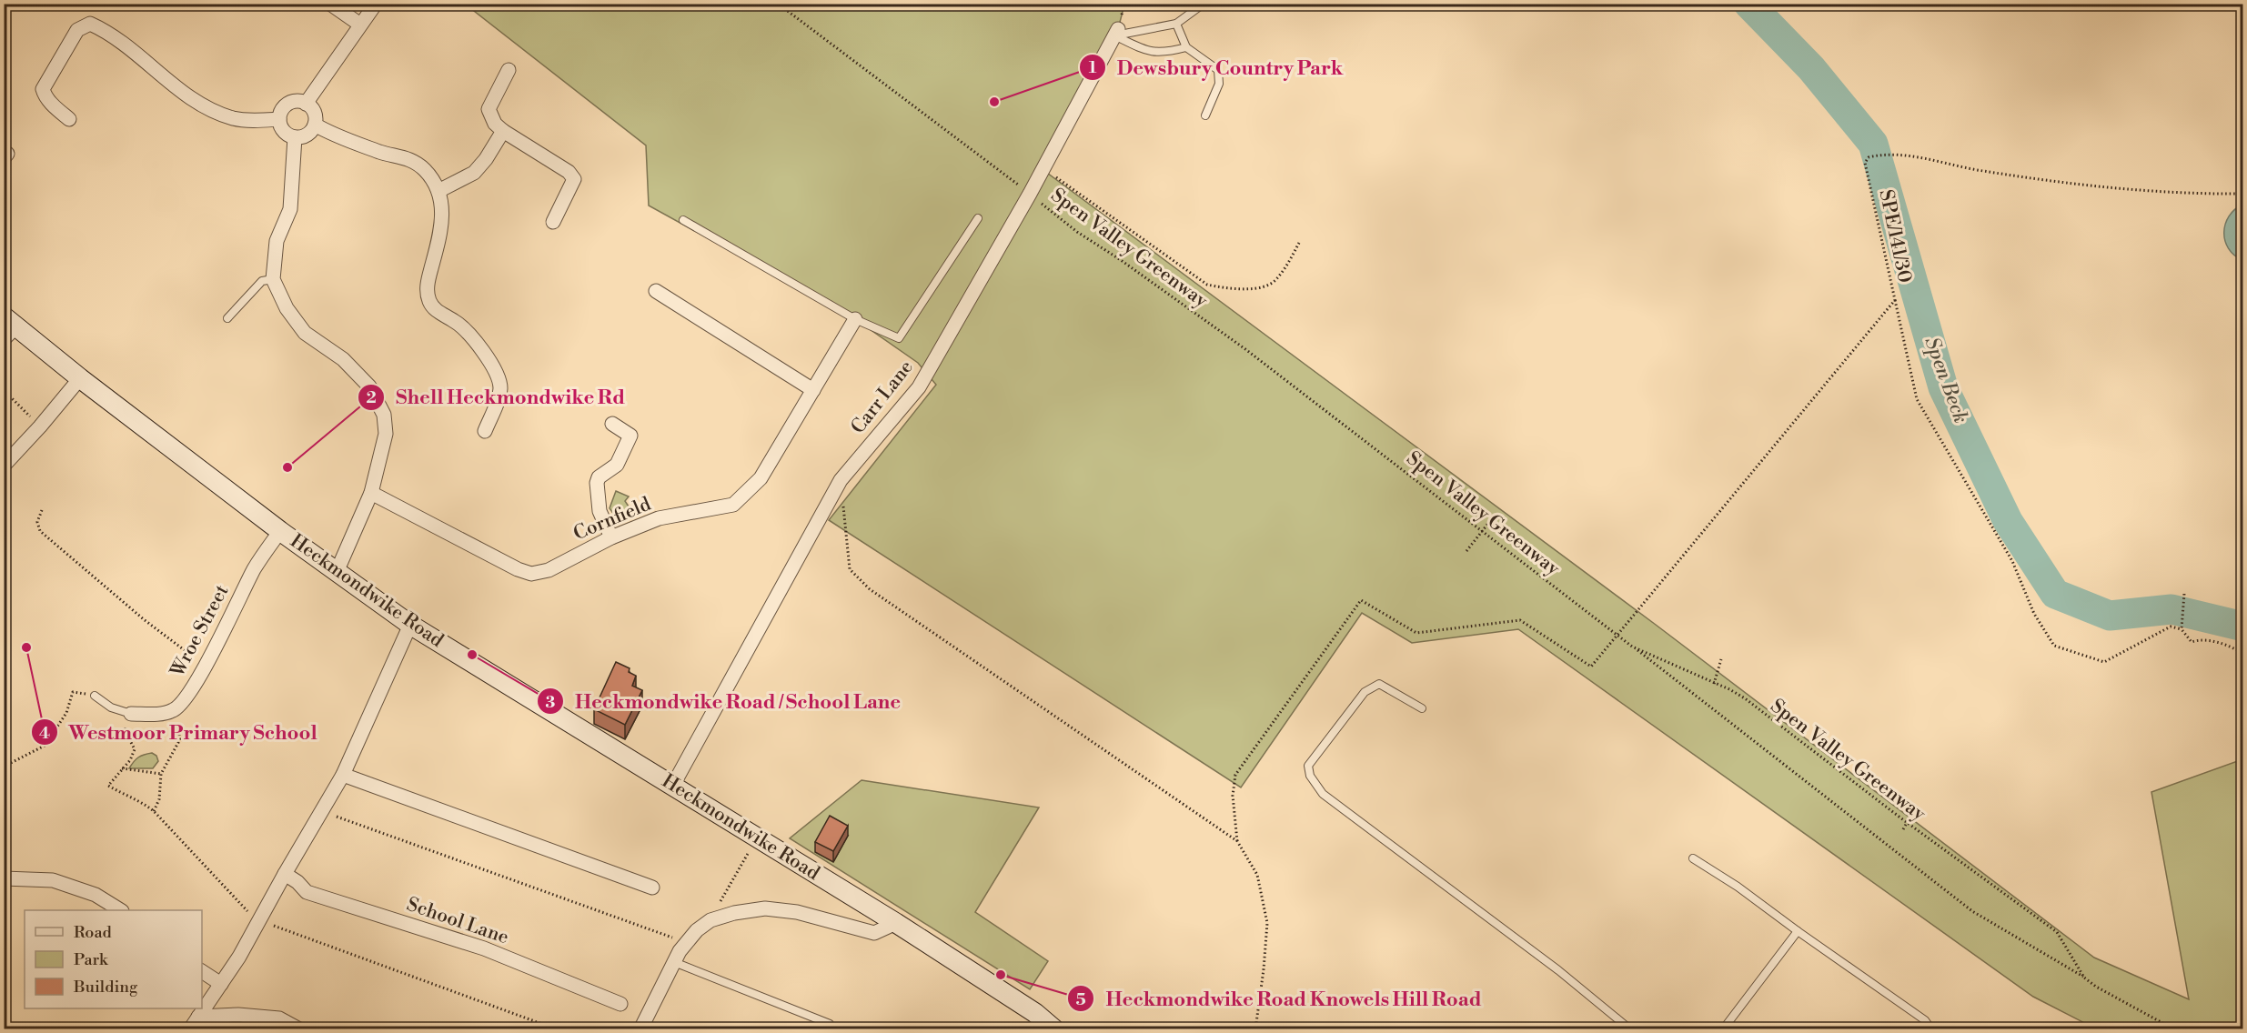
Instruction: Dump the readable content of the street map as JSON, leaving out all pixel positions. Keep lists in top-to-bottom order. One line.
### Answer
{"streets":{"main road":["Heckmondwike Road"],"street":["Carr Lane","Cornfield","Wroe Street","School Lane"],"path":["SPE/141/30","Spen Valley Greenway"]},"crossings":[["SPE/141/30","Spen Valley Greenway"],["Spen Valley Greenway","Carr Lane"],["Carr Lane","Heckmondwike Road"],["Heckmondwike Road","Wroe Street"]],"water":["Spen Beck"],"places":["Dewsbury Country Park","Shell Heckmondwike Rd","Westmoor Primary School","Heckmondwike Road / School Lane","Heckmondwike Road Knowels Hill Road"],"legend":["Road","Park","Building"]}
